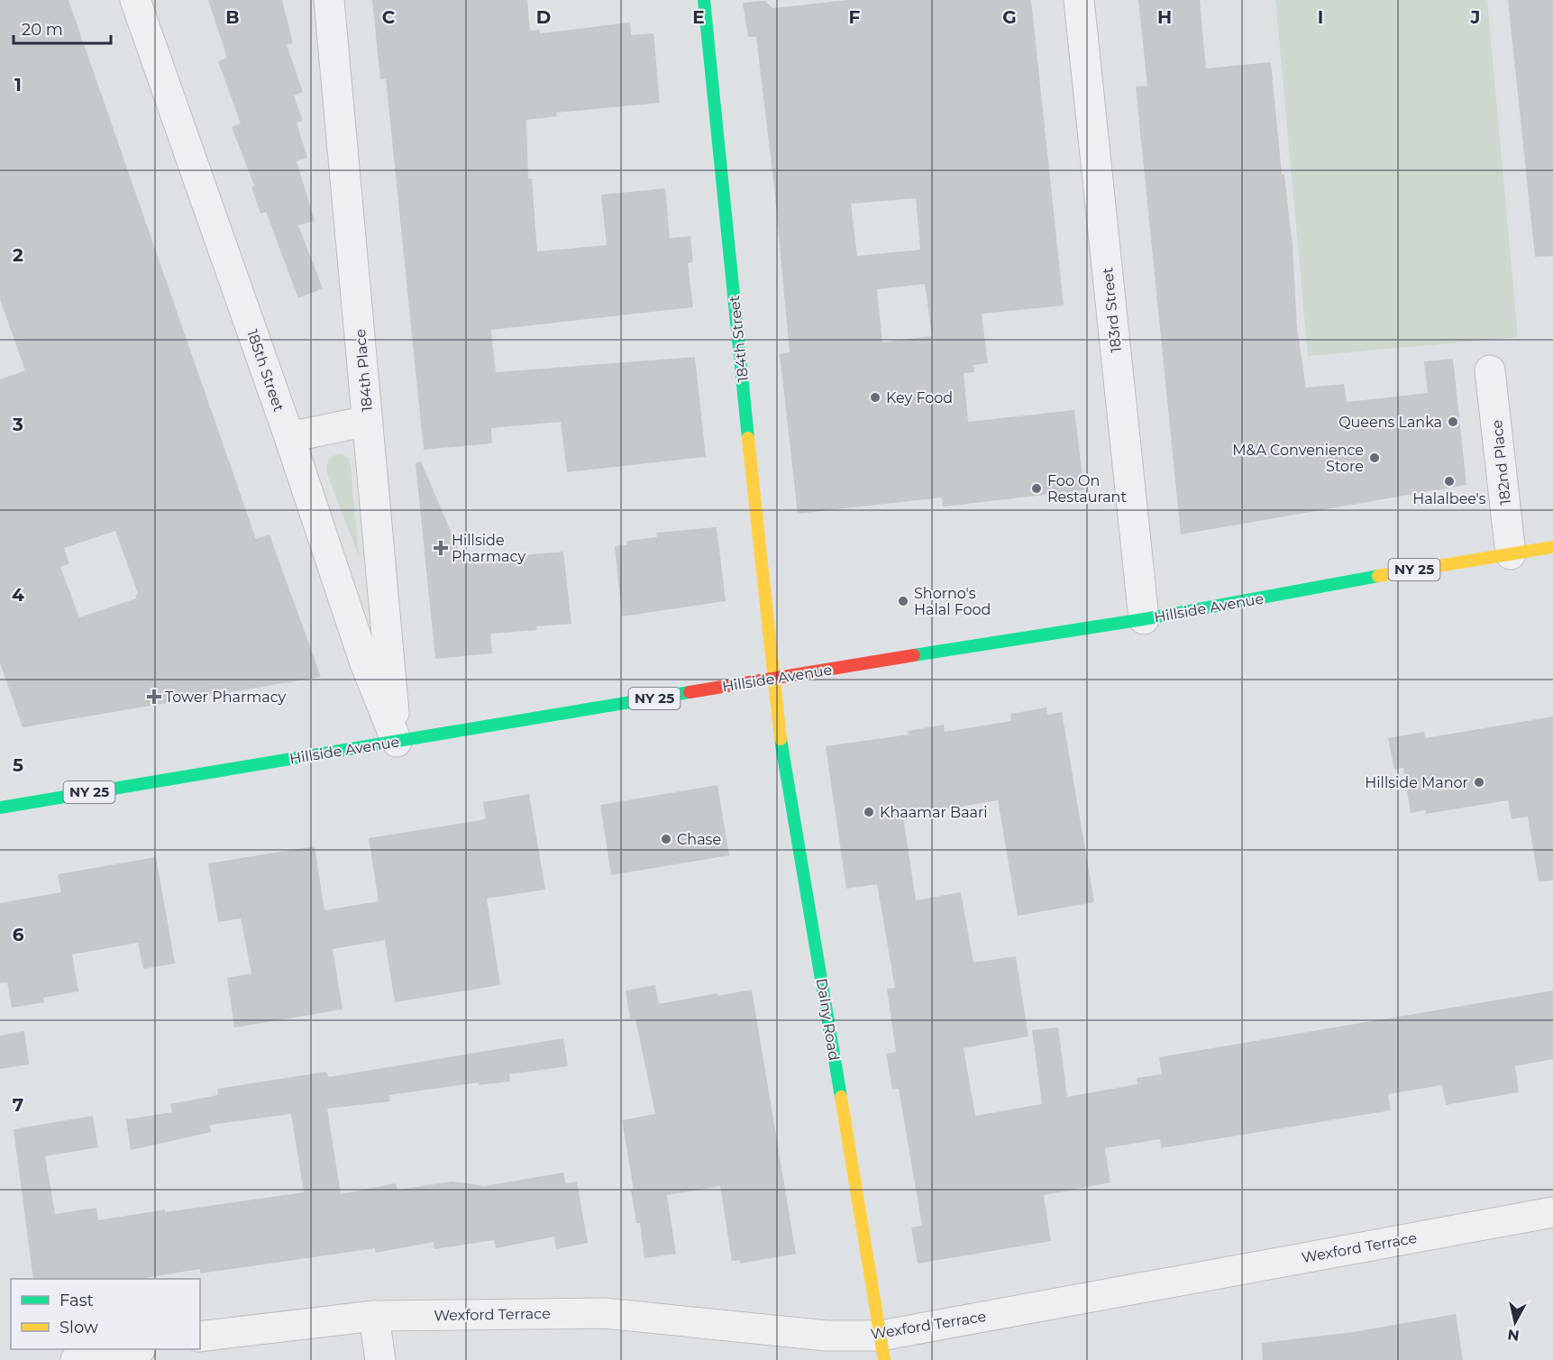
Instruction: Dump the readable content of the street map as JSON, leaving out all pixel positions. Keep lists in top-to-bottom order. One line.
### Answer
{"streets":{"main road":["184th Street","NY 25","Hillside Avenue","Dalny Road"],"street":["183rd Street","185th Street","184th Place","182nd Place","Wexford Terrace"]},"crossings":[["183rd Street","Hillside Avenue"],["184th Street","Hillside Avenue"],["184th Street","Dalny Road"],["185th Street","184th Place"],["185th Street","Hillside Avenue"],["184th Place","Hillside Avenue"],["182nd Place","Hillside Avenue"],["Hillside Avenue","Dalny Road"],["Dalny Road","Wexford Terrace"]],"places":{"other":["Key Food","Queens Lanka","M&A Convenience Store","Halalbee's","Foo On Restaurant","Shorno's Halal Food","Hillside Manor","Khaamar Baari","Chase"],"health":["Hillside Pharmacy","Tower Pharmacy"]},"legend":["Fast","Slow"],"scale_bar":"20 m","north":"bottom","grid":{"columns":["B","C","D","E","F","G","H","I","J"],"rows":["1","2","3","4","5","6","7"]}}
